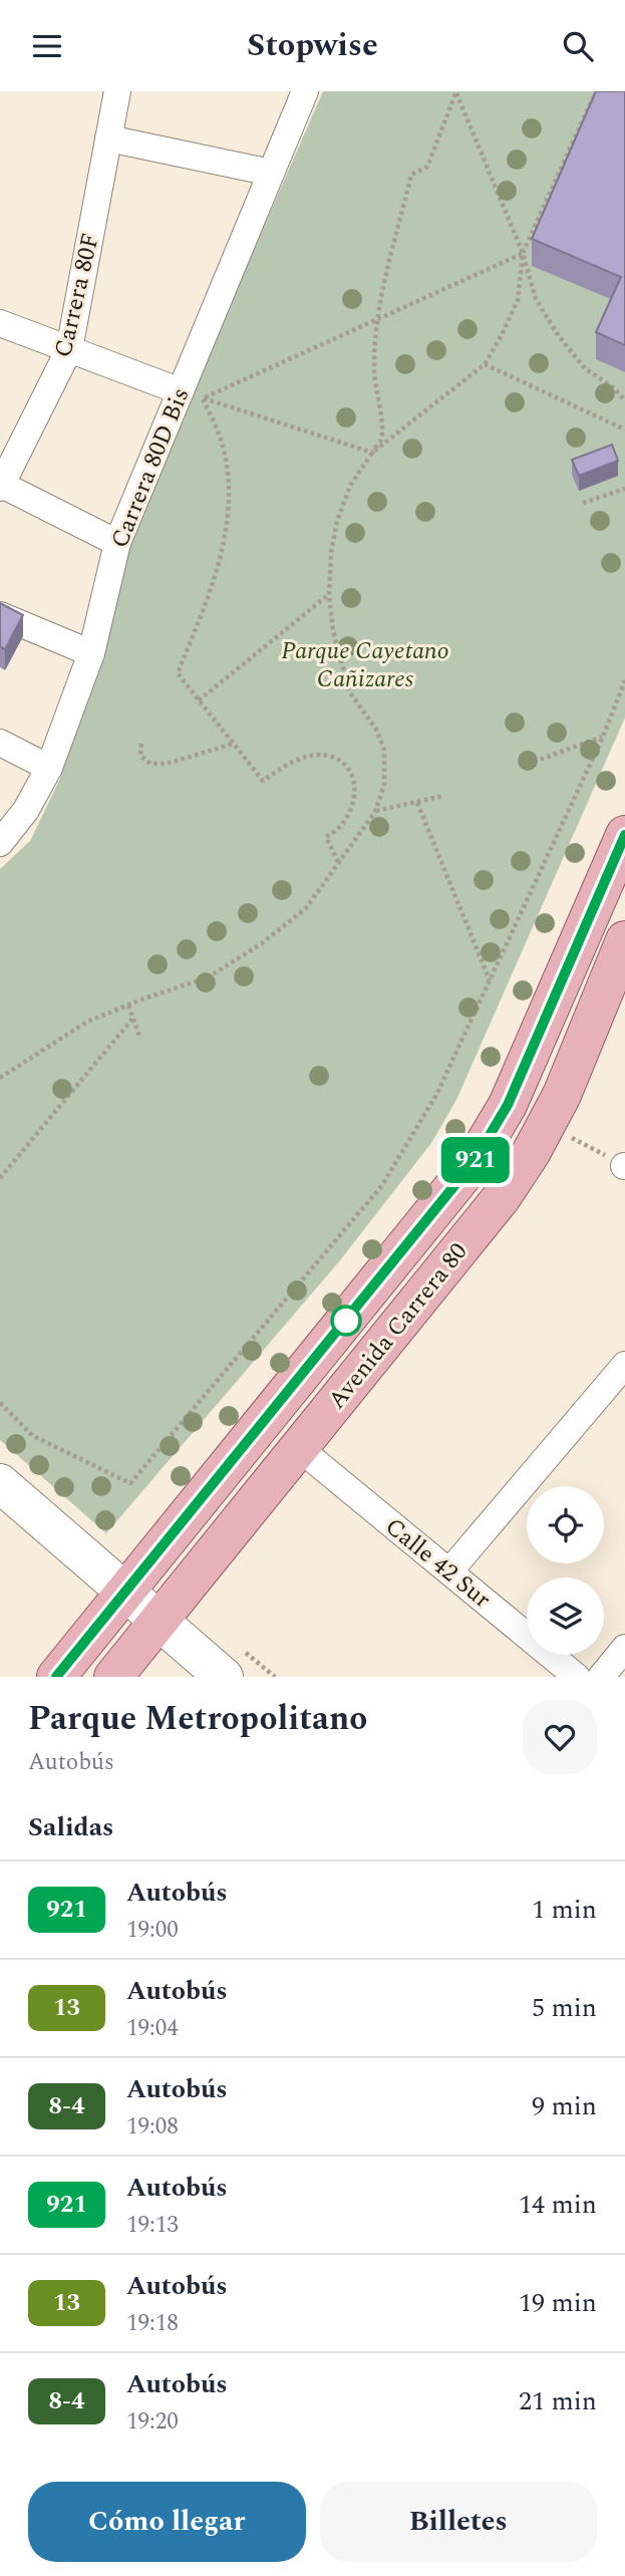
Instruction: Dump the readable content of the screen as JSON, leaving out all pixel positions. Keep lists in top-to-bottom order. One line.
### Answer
{"streets":{"main road":["Avenida Carrera 80"],"street":["Carrera 80F","Carrera 80D Bis","Calle 42 Sur"]},"crossings":[["Avenida Carrera 80","Calle 42 Sur"]],"parks":["Parque Cayetano Cañizares"],"lines":["bus line 921"],"page":{"header":"Stopwise","on_map":"921","heading":[["Parque Metropolitano","Autobús"],"Salidas"],"list":[{"mark":"921","name":"Autobús","note":"19:00","value":"1 min"},{"mark":"13","name":"Autobús","note":"19:04","value":"5 min"},{"mark":"8-4","name":"Autobús","note":"19:08","value":"9 min"},{"mark":"921","name":"Autobús","note":"19:13","value":"14 min"},{"mark":"13","name":"Autobús","note":"19:18","value":"19 min"},{"mark":"8-4","name":"Autobús","note":"19:20","value":"21 min"}],"buttons":["Cómo llegar","Billetes"]}}
